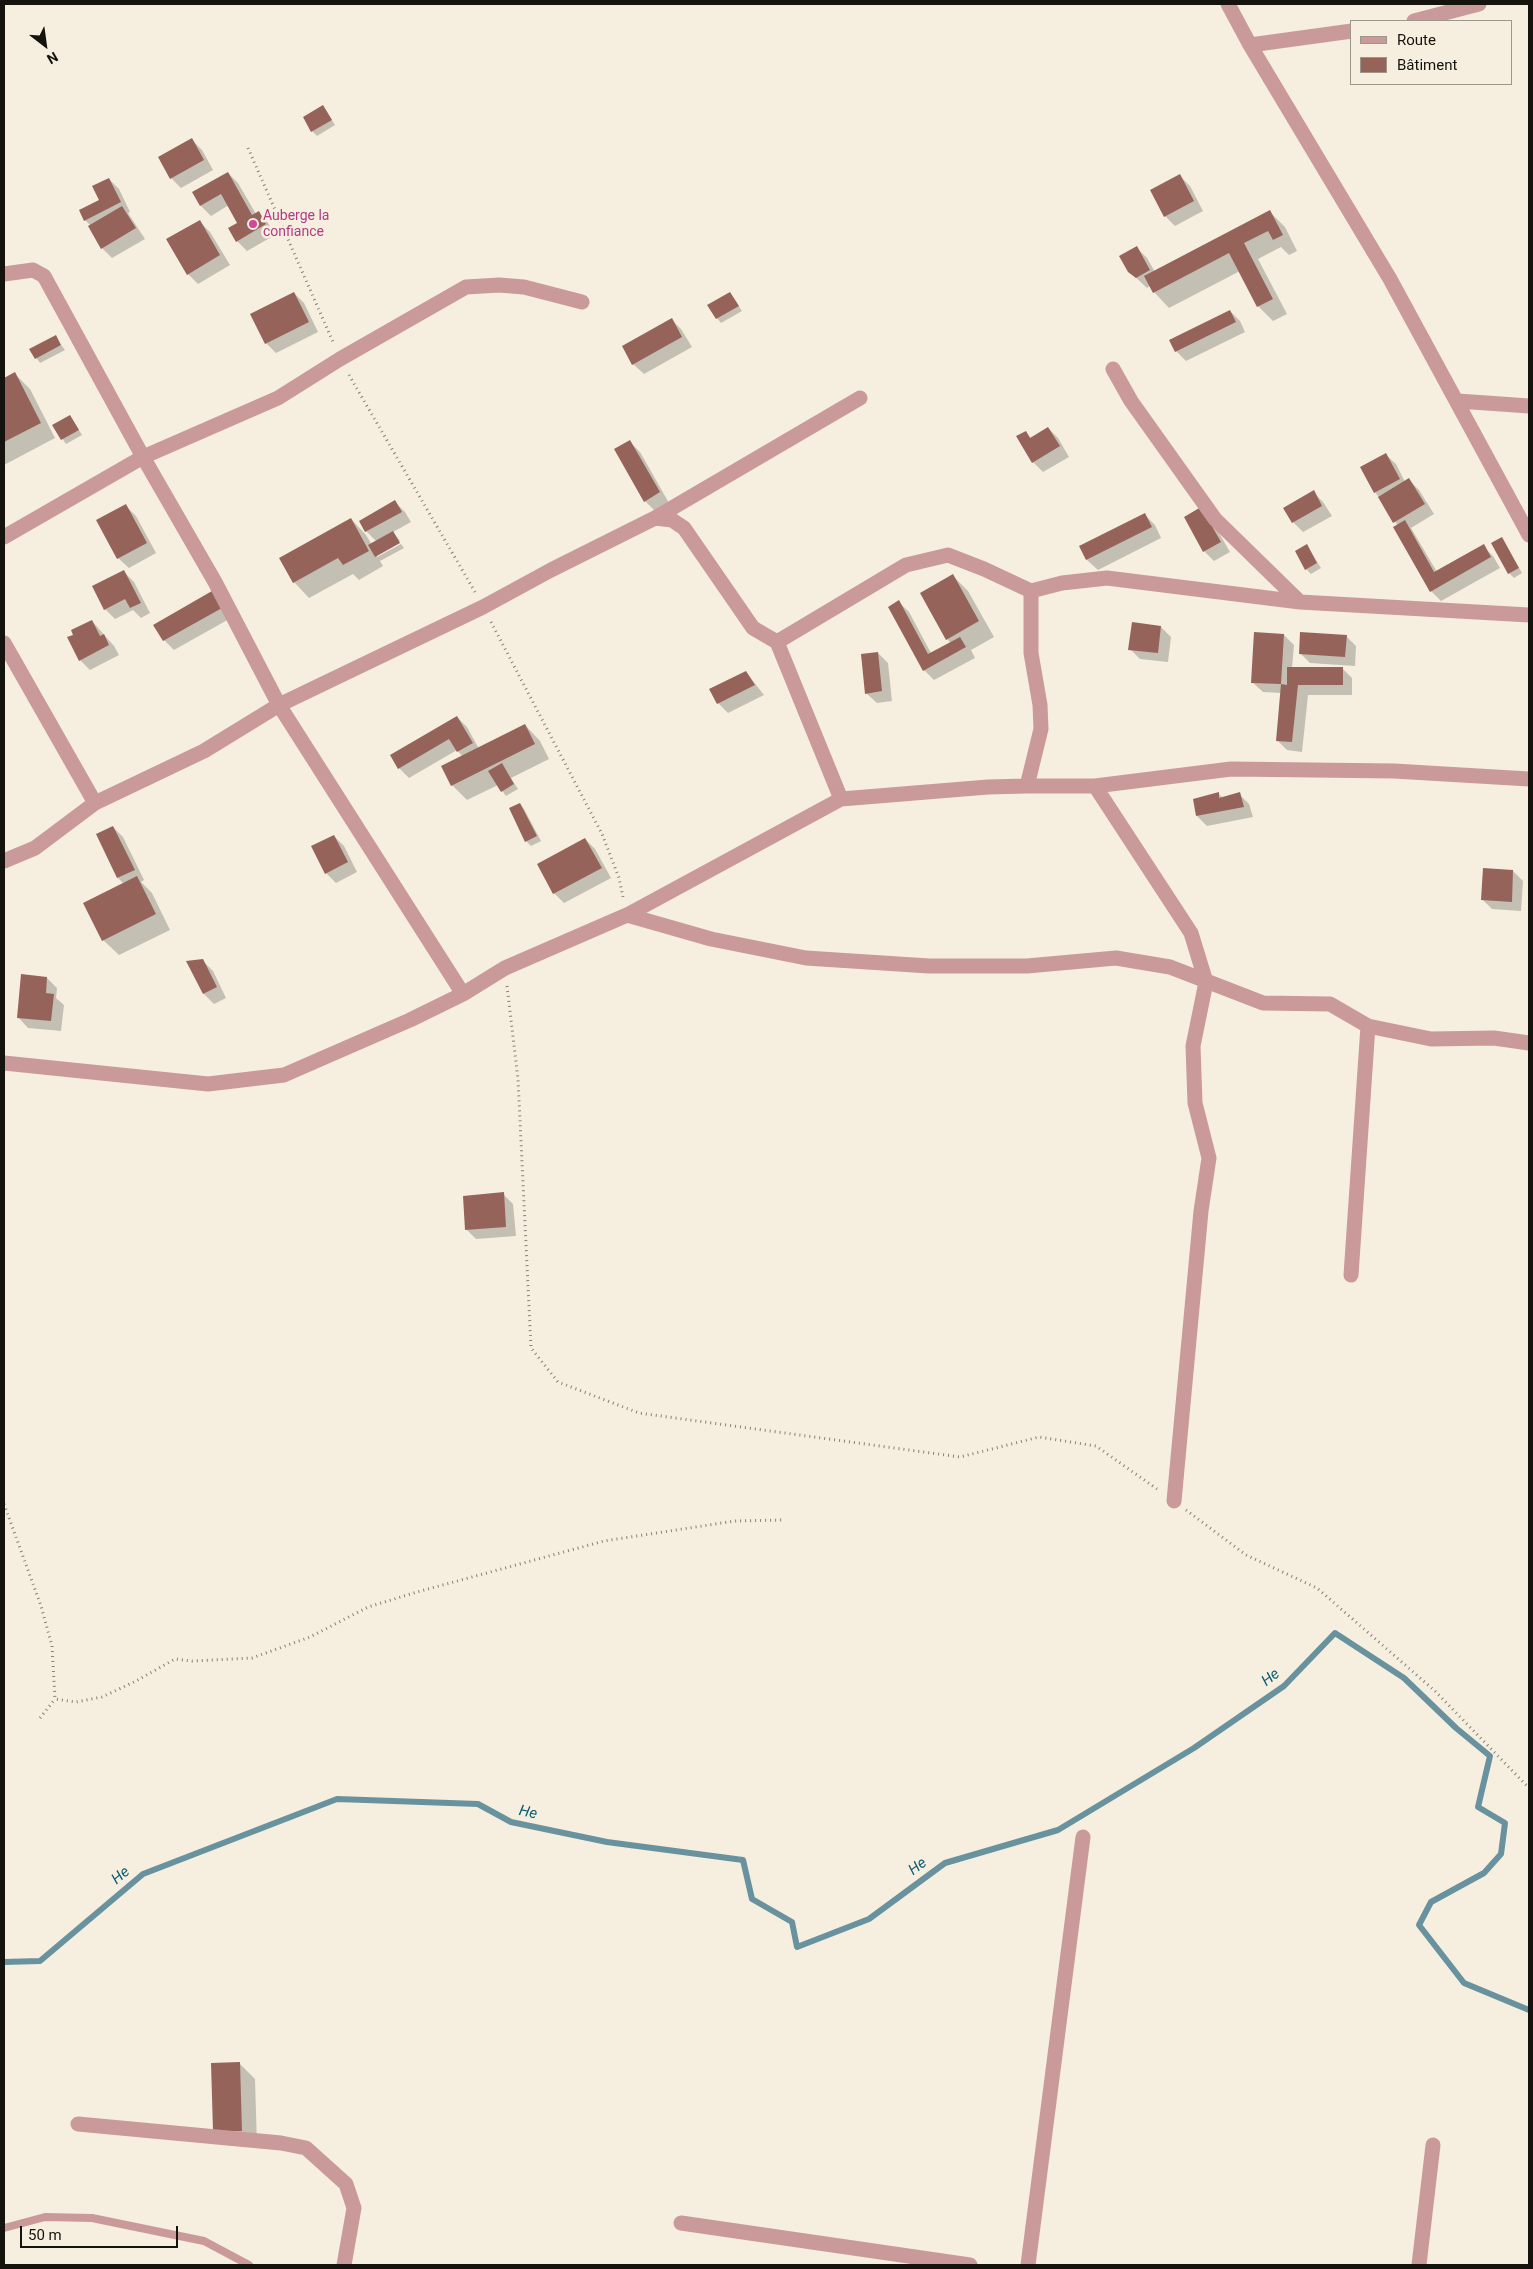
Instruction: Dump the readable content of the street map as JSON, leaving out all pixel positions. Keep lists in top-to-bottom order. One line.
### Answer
{"water":["He"],"places":["Auberge la confiance"],"legend":["Route","Bâtiment"],"scale_bar":"50 m","north":"bottom right"}
